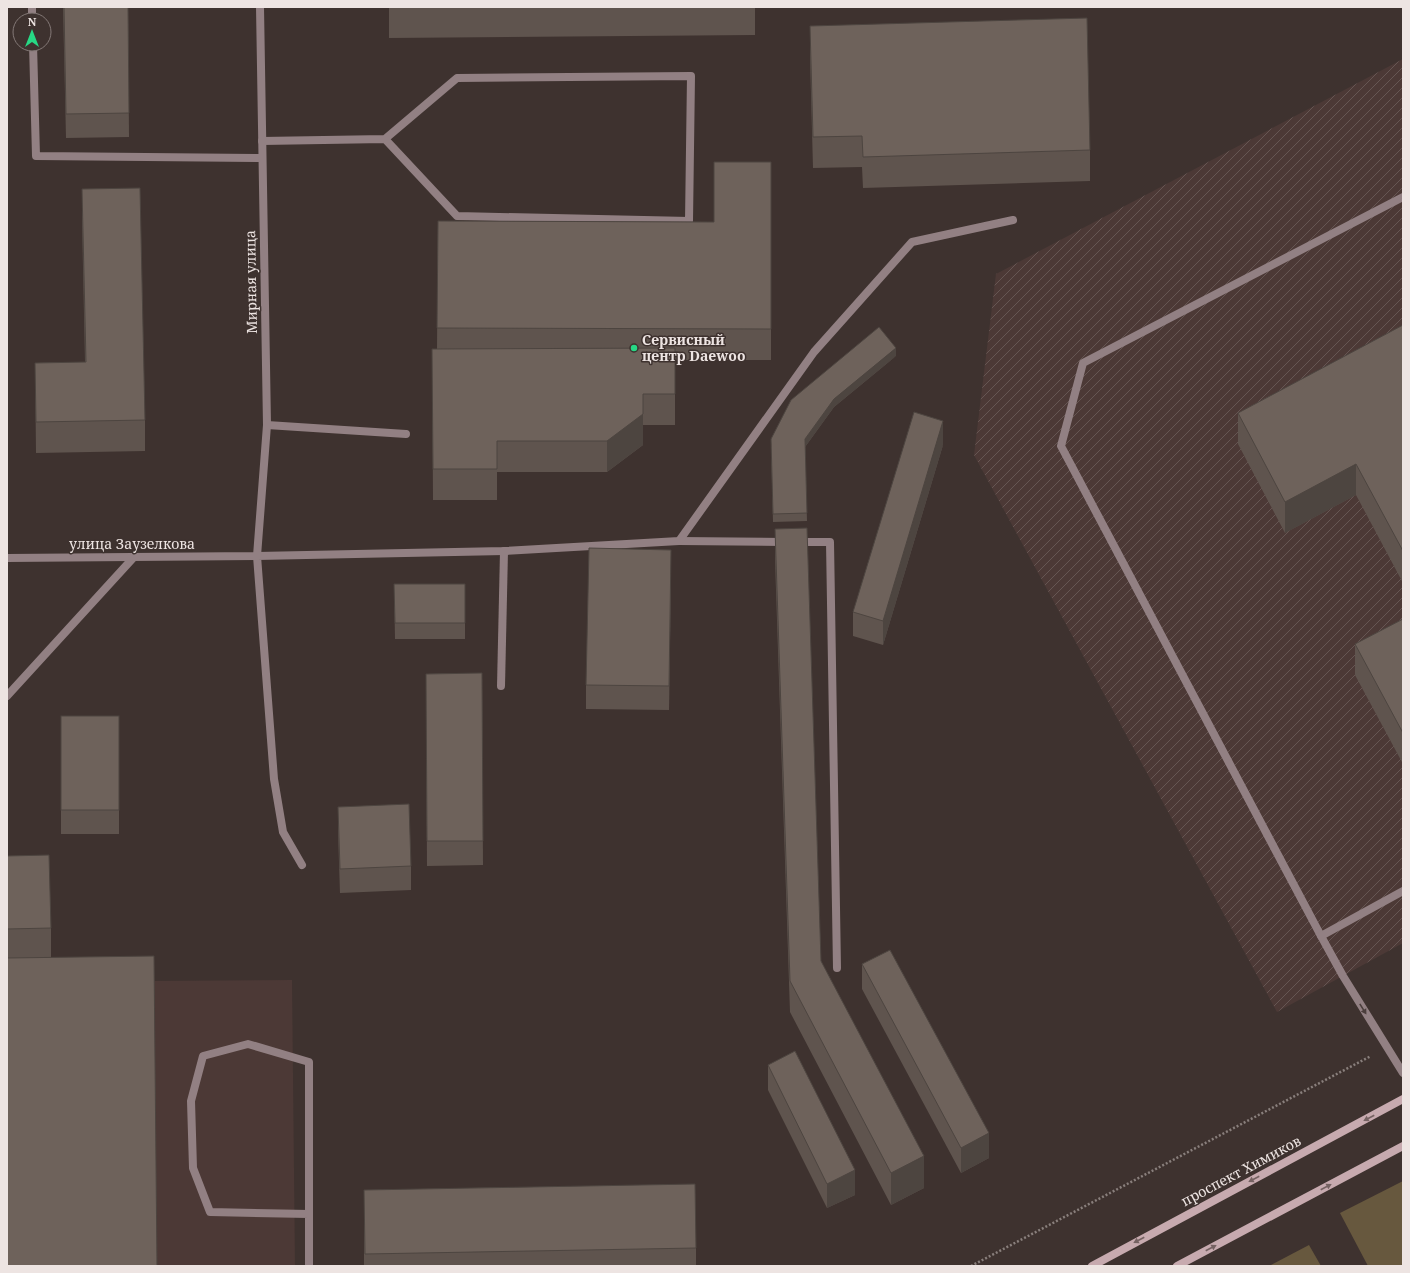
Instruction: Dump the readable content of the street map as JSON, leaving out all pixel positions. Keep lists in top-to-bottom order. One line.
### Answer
{"streets":{"main road":["проспект Химиков"],"street":["Мирная улица","улица Заузелкова"]},"crossings":[["Мирная улица","улица Заузелкова"]],"places":["Сервисный центр Daewoo"],"north":"top"}
